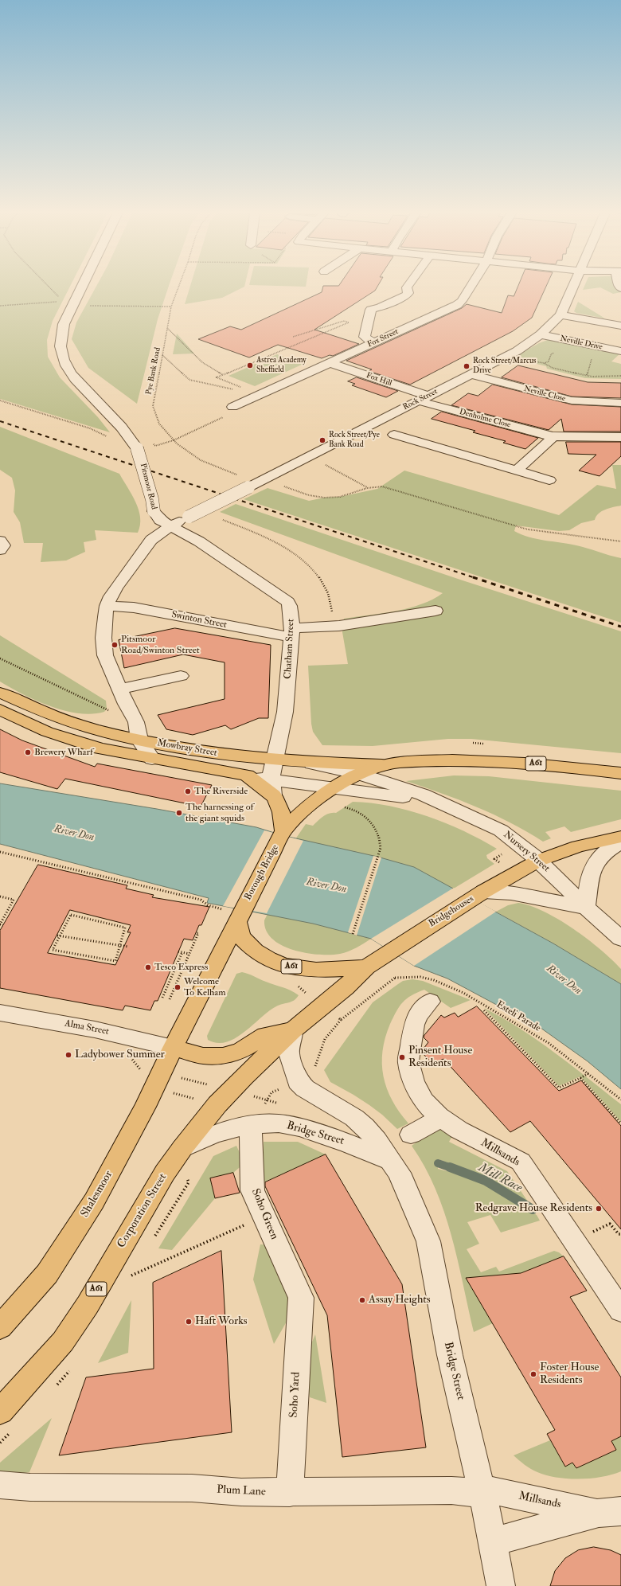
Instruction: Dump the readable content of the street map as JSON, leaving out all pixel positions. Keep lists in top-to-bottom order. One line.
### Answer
{"streets":{"main road":["Mowbray Street","A61","Borough Bridge","Bridgehouses","Shalesmoor","Corporation Street"],"street":["Fox Street","Neville Drive","Fox Hill","Neville Close","Rock Street","Denholme Close","Pitsmoor Road","Swinton Street","Chatham Street","Nursery Street","Alma Street","Bridge Street","Millsands","Soho Green","Soho Yard","Plum Lane"],"path":["Pye Bank Road","Esteli Parade"]},"crossings":[["Fox Street","Fox Hill"],["Neville Drive","Rock Street"],["Pye Bank Road","Rock Street"],["Fox Hill","Rock Street"],["Fox Hill","Denholme Close"],["Neville Close","Rock Street"],["Rock Street","Denholme Close"],["Rock Street","Pitsmoor Road"],["Rock Street","Chatham Street"],["Pitsmoor Road","Chatham Street"],["Swinton Street","Chatham Street"],["Chatham Street","Mowbray Street"],["Mowbray Street","A61"],["Mowbray Street","Borough Bridge"],["A61","Borough Bridge"],["A61","Bridgehouses"],["A61","Alma Street"],["A61","Shalesmoor"],["Nursery Street","Bridgehouses"],["Bridgehouses","Bridge Street"],["Bridgehouses","Corporation Street"],["Alma Street","Shalesmoor"],["Bridge Street","Millsands"],["Bridge Street","Corporation Street"],["Bridge Street","Soho Green"],["Bridge Street","Plum Lane"],["Millsands","Plum Lane"],["Soho Green","Soho Yard"],["Soho Yard","Plum Lane"]],"water":["River Don","Mill Race"],"places":["Astrea Academy Sheffield","Rock Street/Marcus Drive","Rock Street/Pye Bank Road","Pitsmoor Road/Swinton Street","Brewery Wharf","The Riverside","The harnessing of the giant squids","Tesco Express","Welcome To Kelham","Ladybower Summer","Pinsent House Residents","Redgrave House Residents","Assay Heights","Haft Works","Foster House Residents"]}
